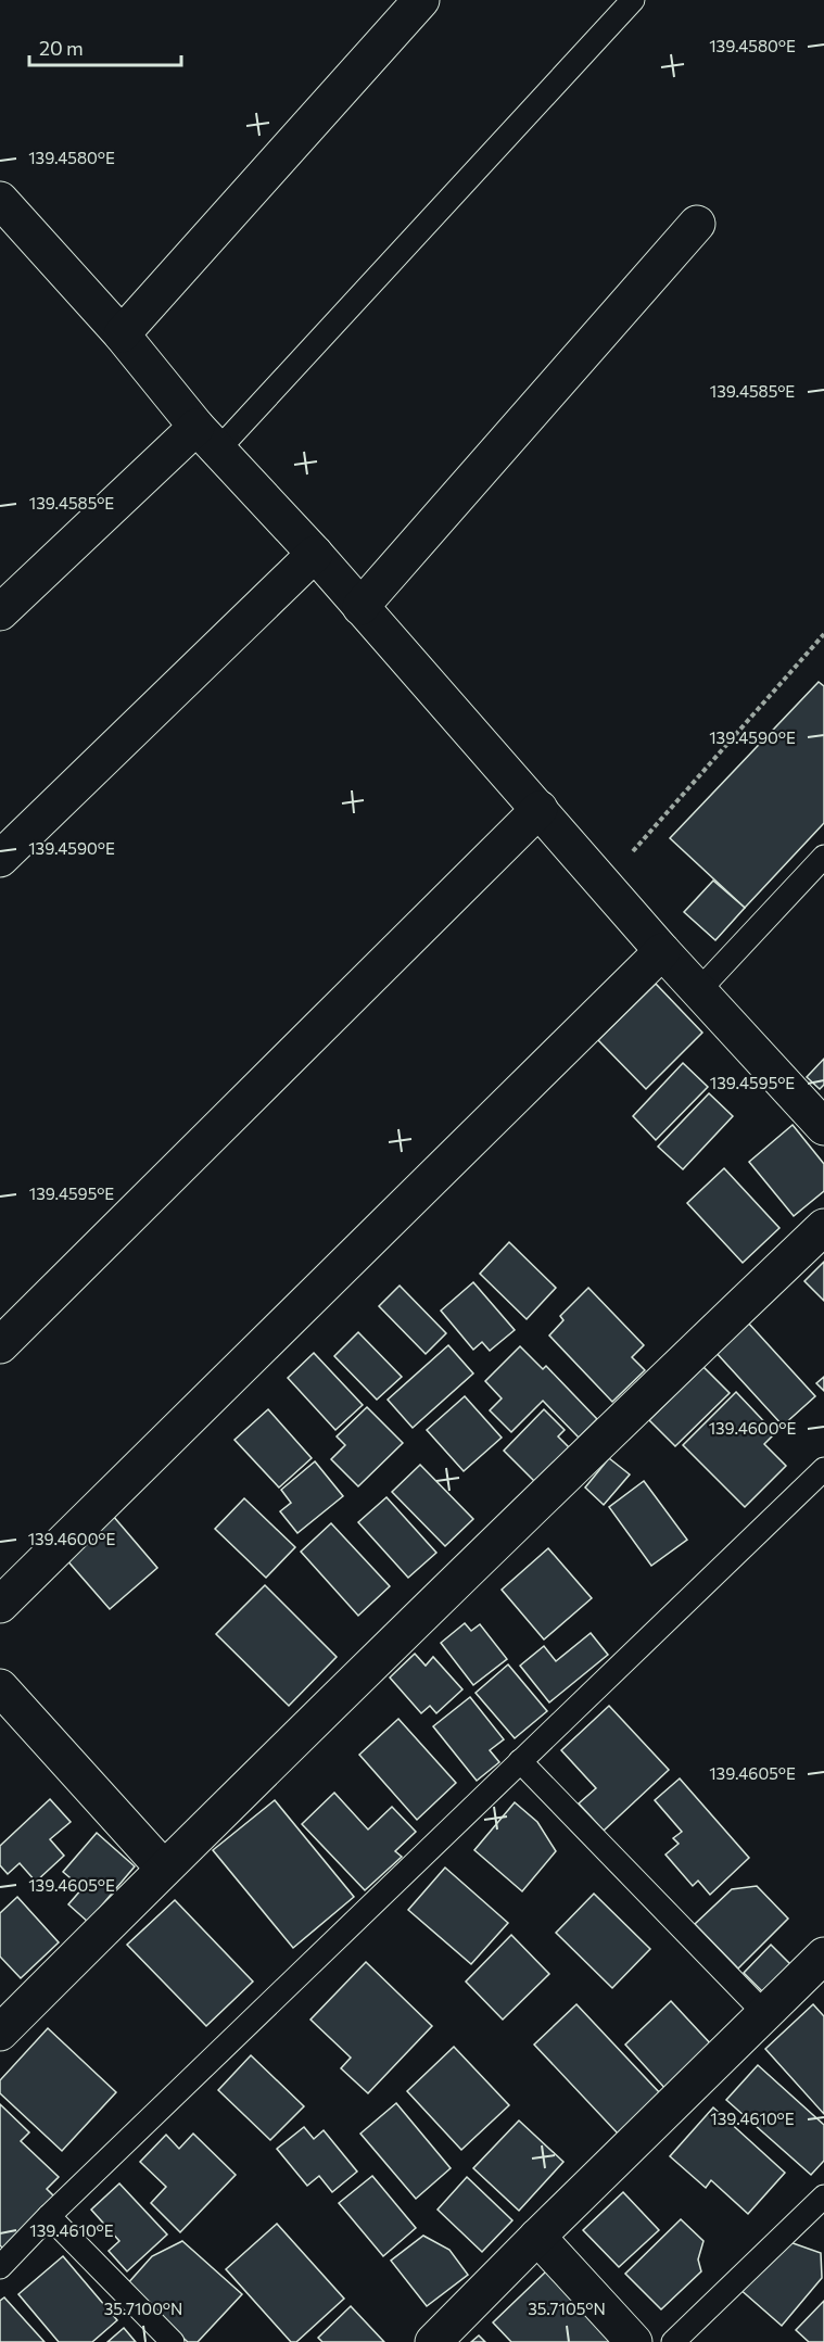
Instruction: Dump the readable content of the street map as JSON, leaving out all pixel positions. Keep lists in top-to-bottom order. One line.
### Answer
{"scale_bar":"20 m","coordinates":["139.4580°E","139.4585°E","139.4590°E","139.4595°E","139.4600°E","139.4605°E","139.4610°E","35.7100°N","35.7105°N"]}
